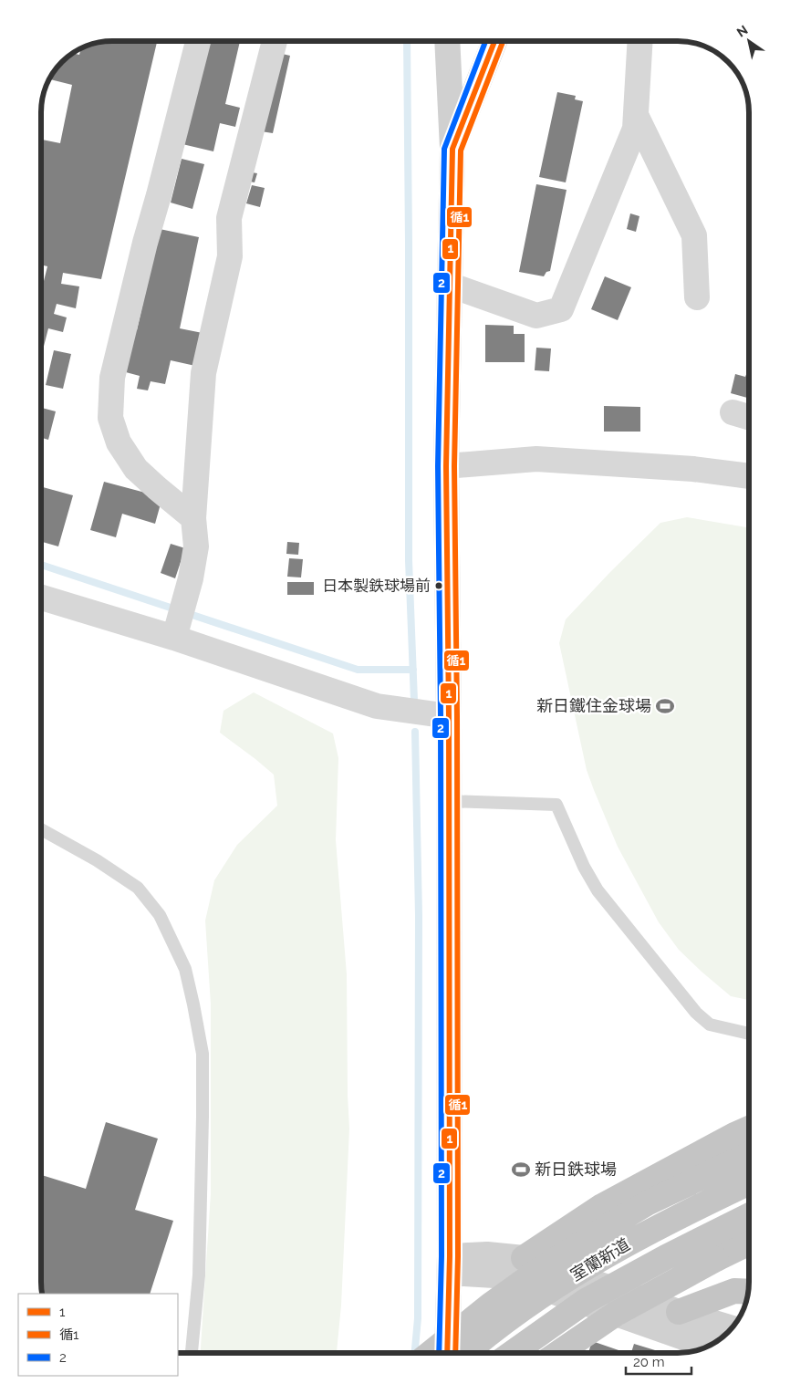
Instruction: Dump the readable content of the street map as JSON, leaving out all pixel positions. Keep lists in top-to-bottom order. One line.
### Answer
{"streets":{"highway":["室蘭新道"]},"places":{"other":["日本製鉄球場前"],"sports":["新日鐵住金球場","新日鉄球場"]},"lines":["transit line 1","transit line 循1","transit line 2"],"legend":["1","循1","2"],"scale_bar":"20 m","north":"top left"}
